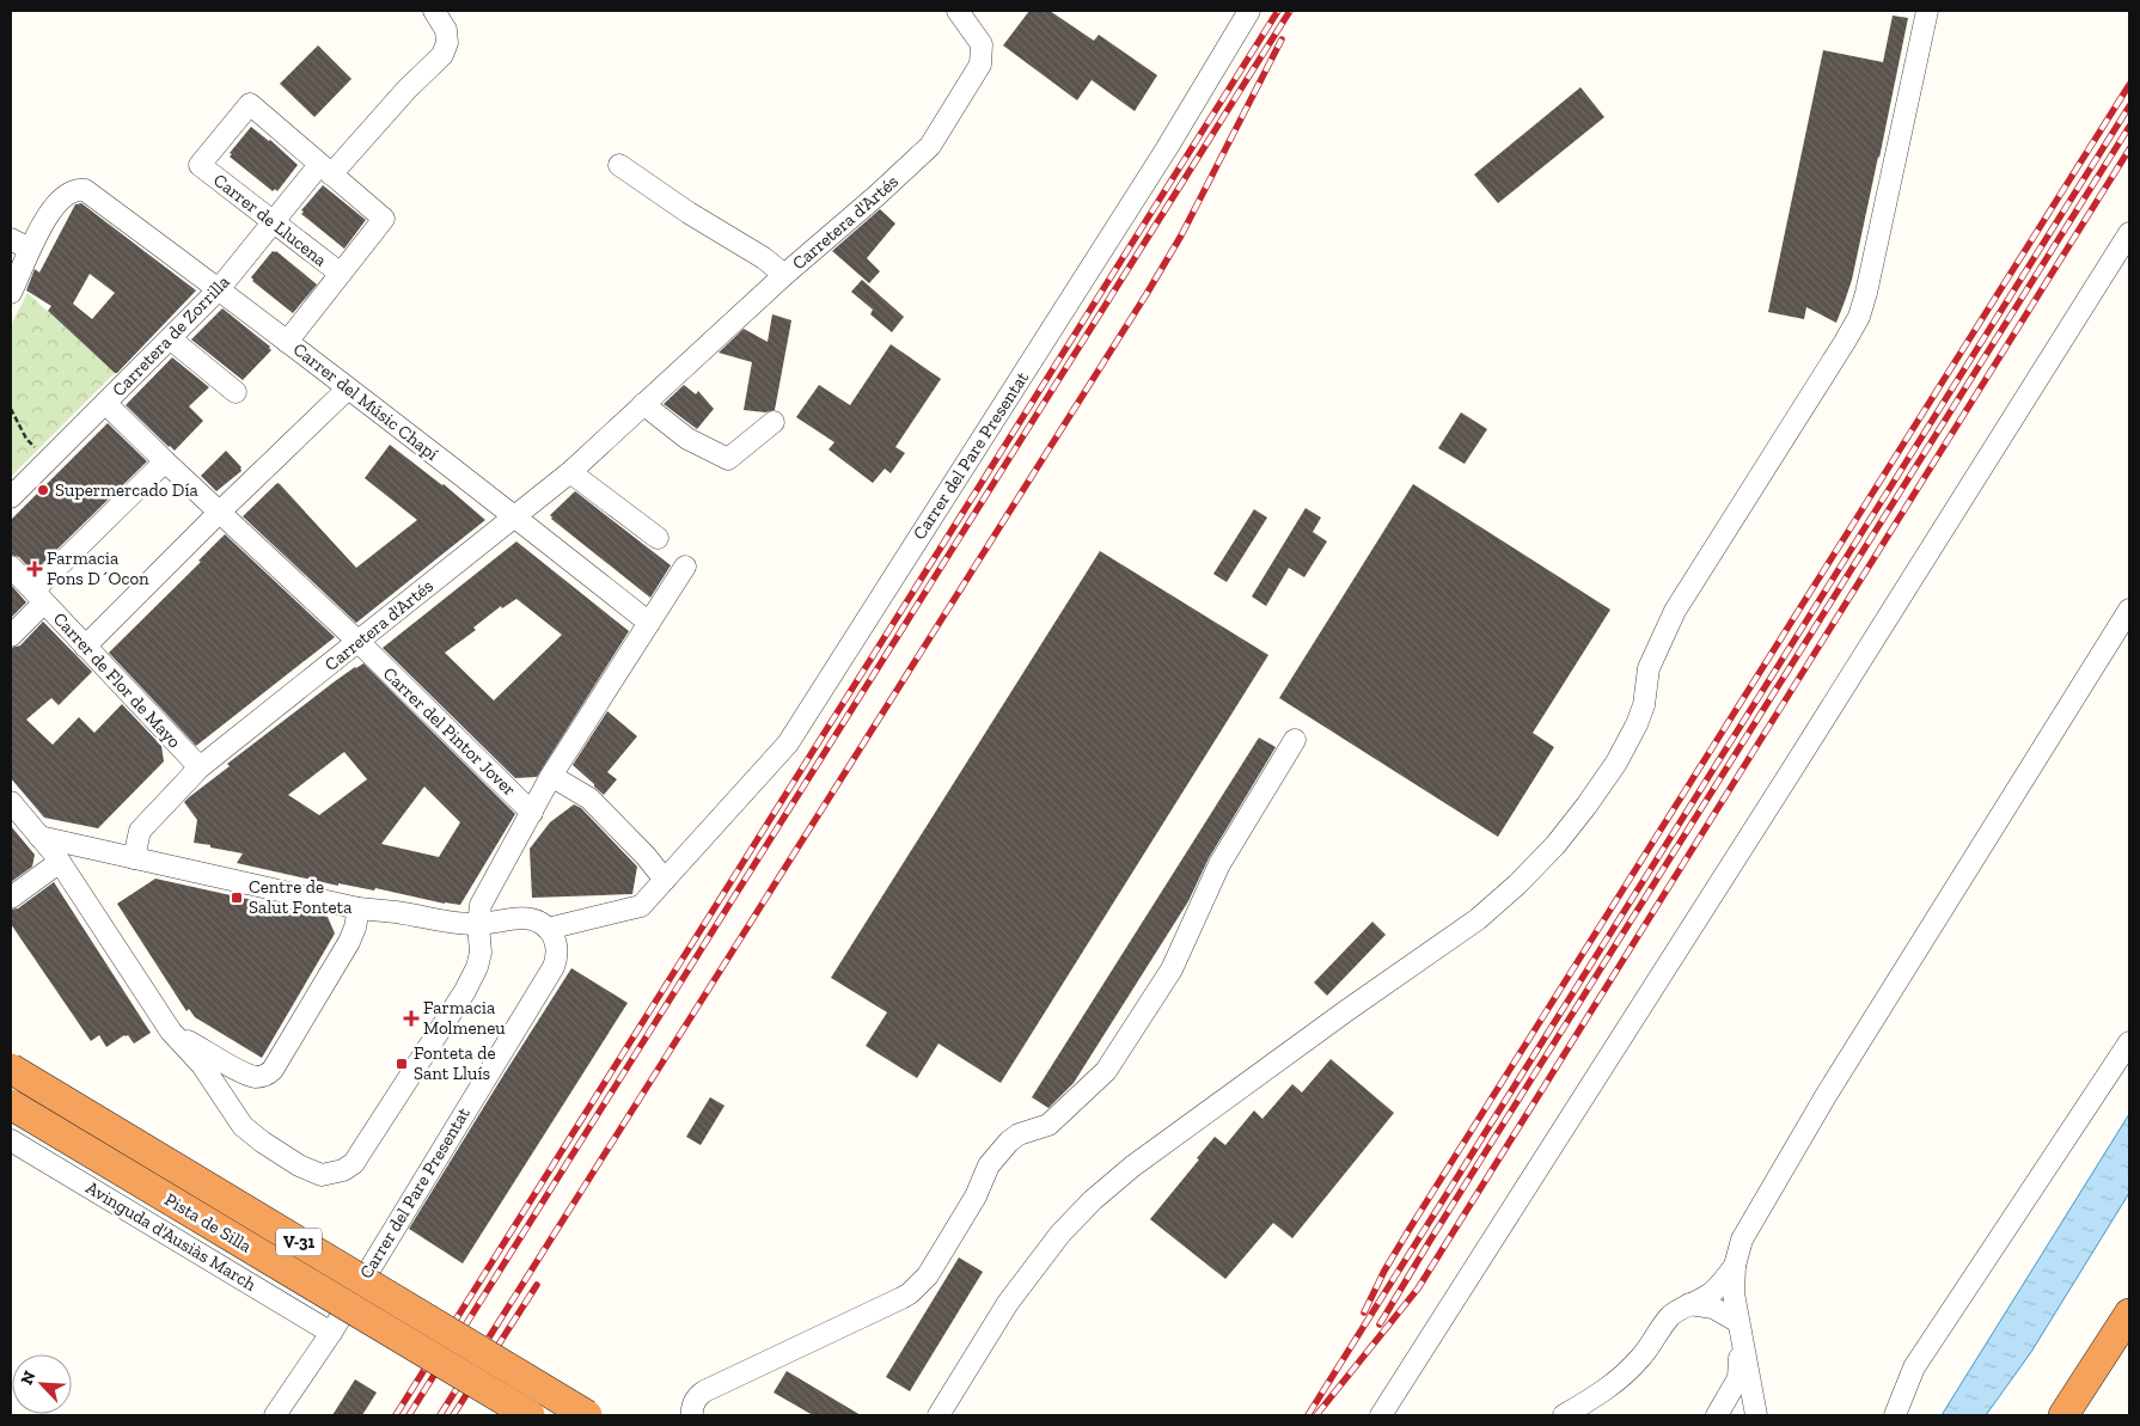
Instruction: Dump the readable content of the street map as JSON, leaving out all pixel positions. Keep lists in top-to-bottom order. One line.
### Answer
{"streets":{"highway":["Pista de Silla","V-31"],"street":["Carrer de Llucena","Carretera d'Artés","Carretera de Zorrilla","Carrer del Músic Chapí","Carrer del Pare Presentat","Carrer de Flor de Mayo","Carrer del Pintor Jover","Avinguda d'Ausiàs March"]},"crossings":[["Carrer de Llucena","Carretera de Zorrilla"],["Carretera d'Artés","Carrer del Músic Chapí"],["Carretera d'Artés","Carrer de Flor de Mayo"],["Carretera d'Artés","Carrer del Pintor Jover"],["Carretera de Zorrilla","Carrer del Músic Chapí"],["Carretera de Zorrilla","Carrer del Pintor Jover"],["Carrer del Pare Presentat","Avinguda d'Ausiàs March"]],"places":{"other":["Supermercado Día"],"health":["Farmacia Fons D´Ocon","Farmacia Molmeneu"],"transit":["Centre de Salut Fonteta","Fonteta de Sant Lluís"]},"north":"top left"}
